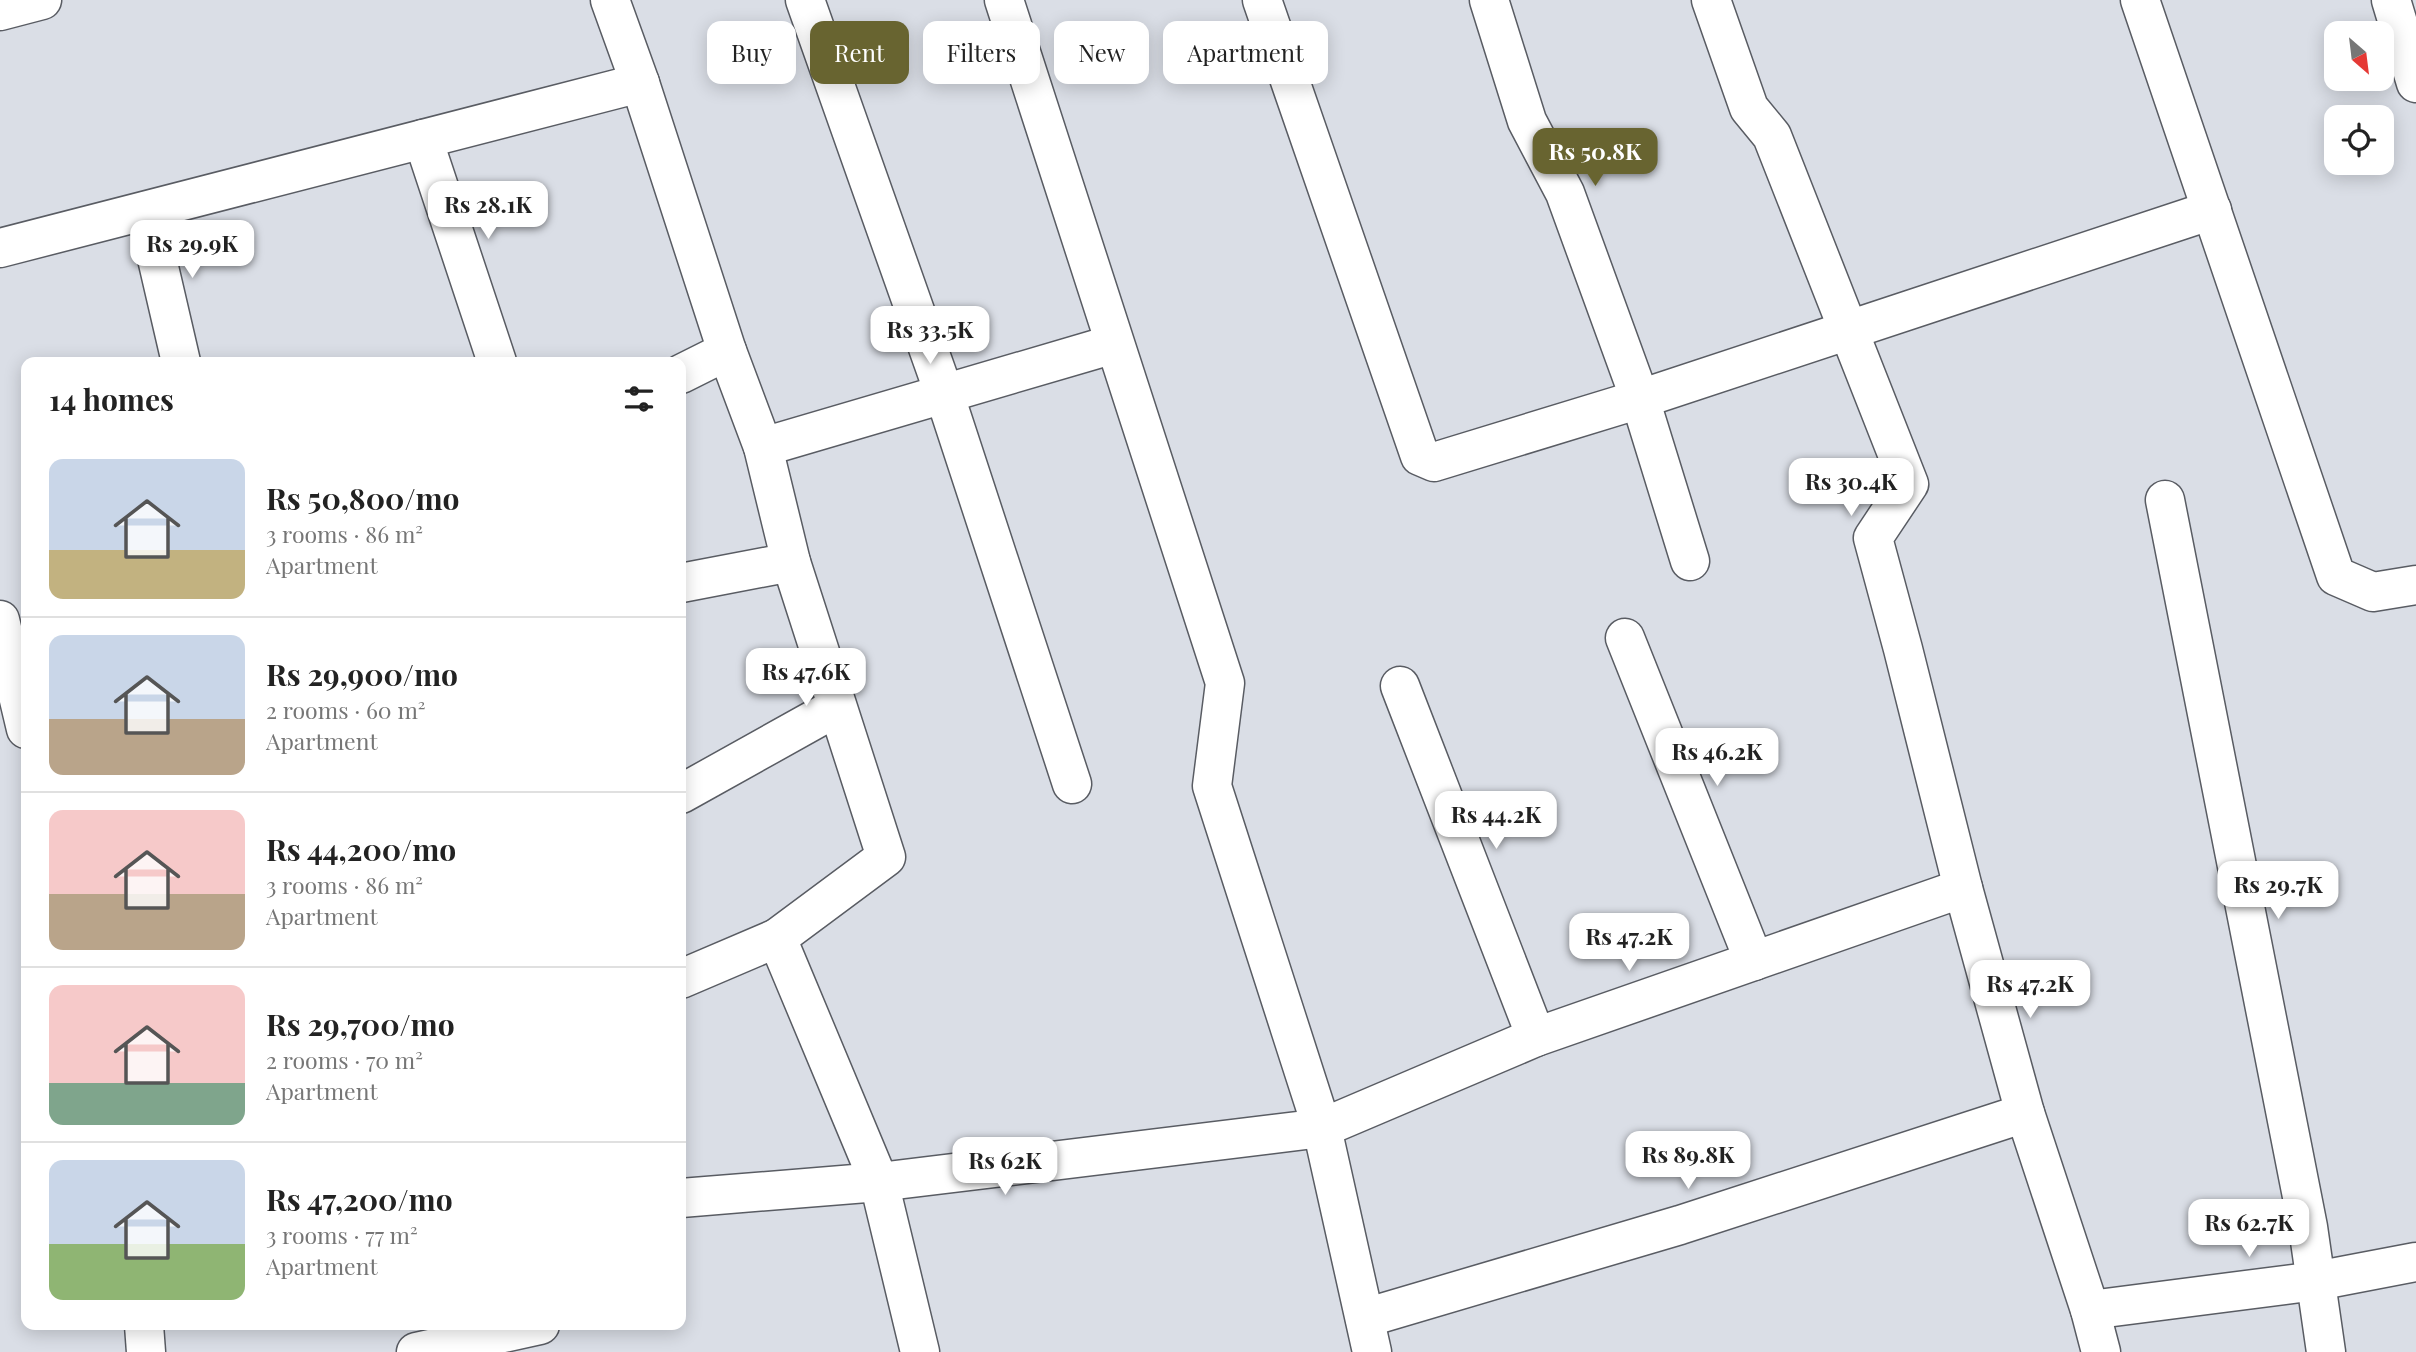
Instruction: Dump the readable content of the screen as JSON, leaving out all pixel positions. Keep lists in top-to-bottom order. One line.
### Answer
{"north":"bottom right","page":{"chip":["Buy","Rent","Filters","New","Apartment"],"price":["Rs 50.8K","Rs 28.1K","Rs 29.9K","Rs 33.5K","Rs 30.4K","Rs 47.6K","Rs 46.2K","Rs 44.2K","Rs 29.7K","Rs 47.2K","Rs 47.2K","Rs 89.8K","Rs 62K","Rs 62.7K"],"heading":"14 homes","list":[{"name":"Rs 50,800/mo","note":"3 rooms · 86 m² · Apartment"},{"name":"Rs 29,900/mo","note":"2 rooms · 60 m² · Apartment"},{"name":"Rs 44,200/mo","note":"3 rooms · 86 m² · Apartment"},{"name":"Rs 29,700/mo","note":"2 rooms · 70 m² · Apartment"},{"name":"Rs 47,200/mo","note":"3 rooms · 77 m² · Apartment"}]}}
